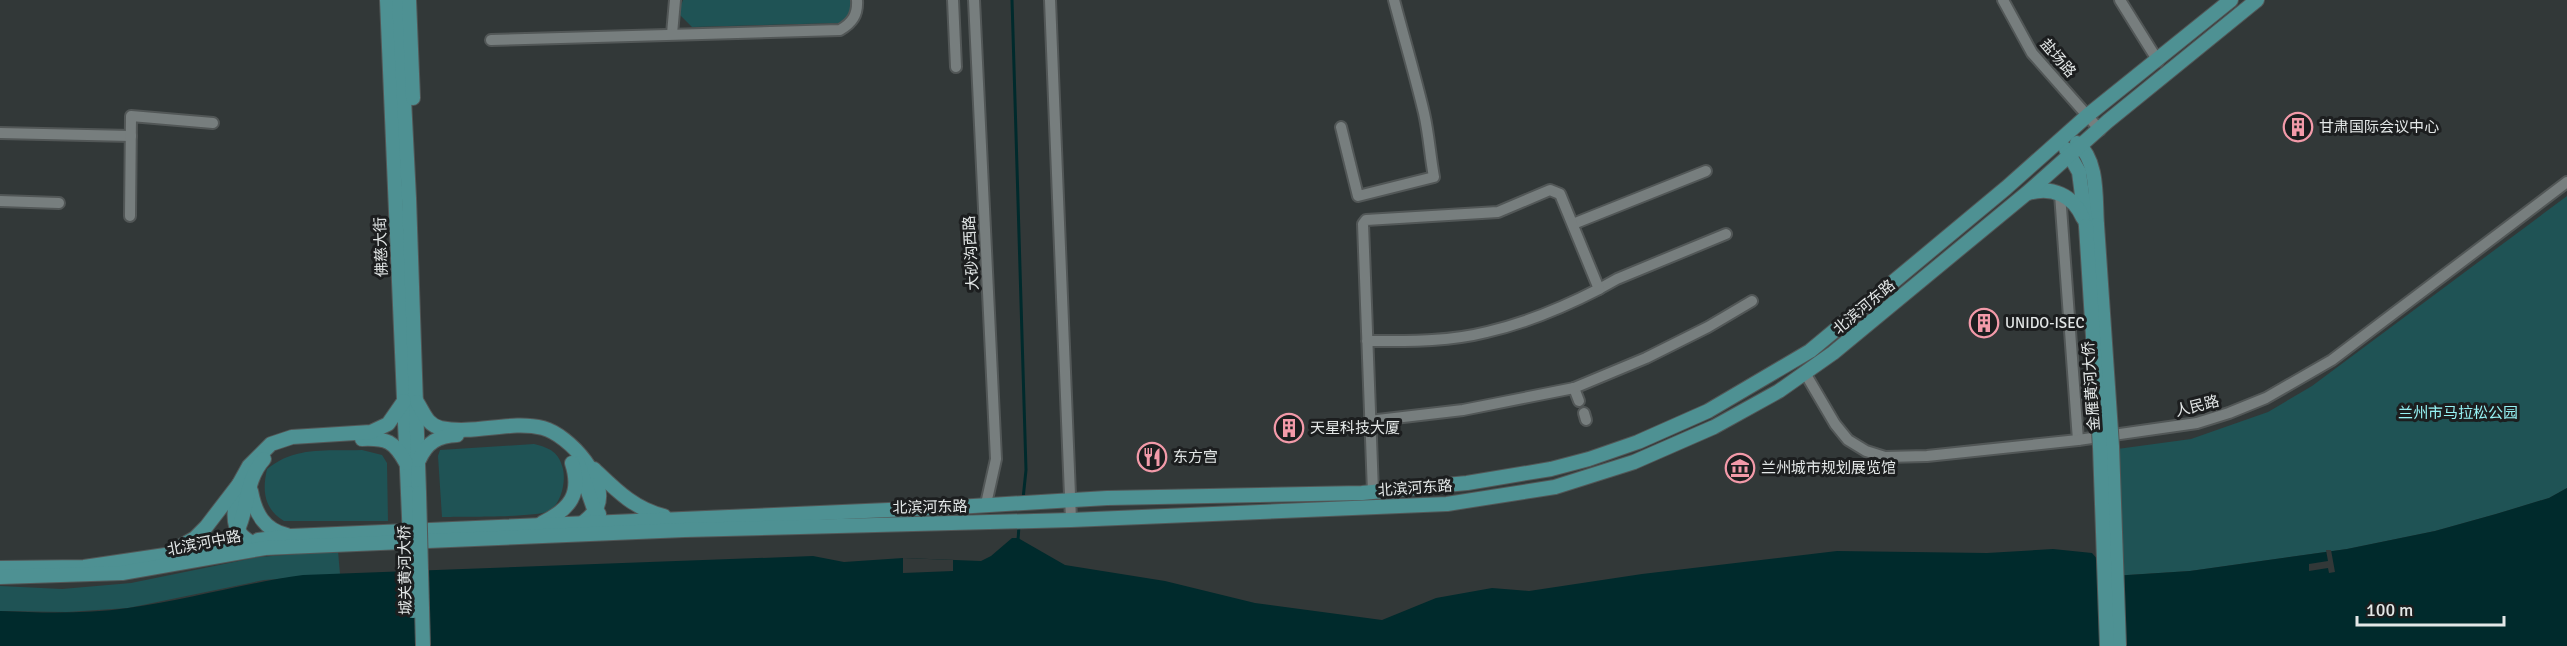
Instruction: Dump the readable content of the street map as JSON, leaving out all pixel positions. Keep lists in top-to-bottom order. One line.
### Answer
{"streets":{"main road":["佛慈大街","北滨河东路","金雁黄河大侨","北滨河中路","城关黄河大桥"],"street":["盐场路","大砂沟西路","人民路"]},"crossings":[["盐场路","北滨河东路"],["佛慈大街","城关黄河大桥"],["大砂沟西路","北滨河东路"],["北滨河东路","人民路"],["北滨河东路","北滨河中路"]],"parks":["兰州市马拉松公园"],"places":{"building":["甘肃国际会议中心","UNIDO-ISEC","天星科技大厦"],"restaurant":["东方宫"],"museum":["兰州城市规划展览馆"]},"scale_bar":"100 m"}
